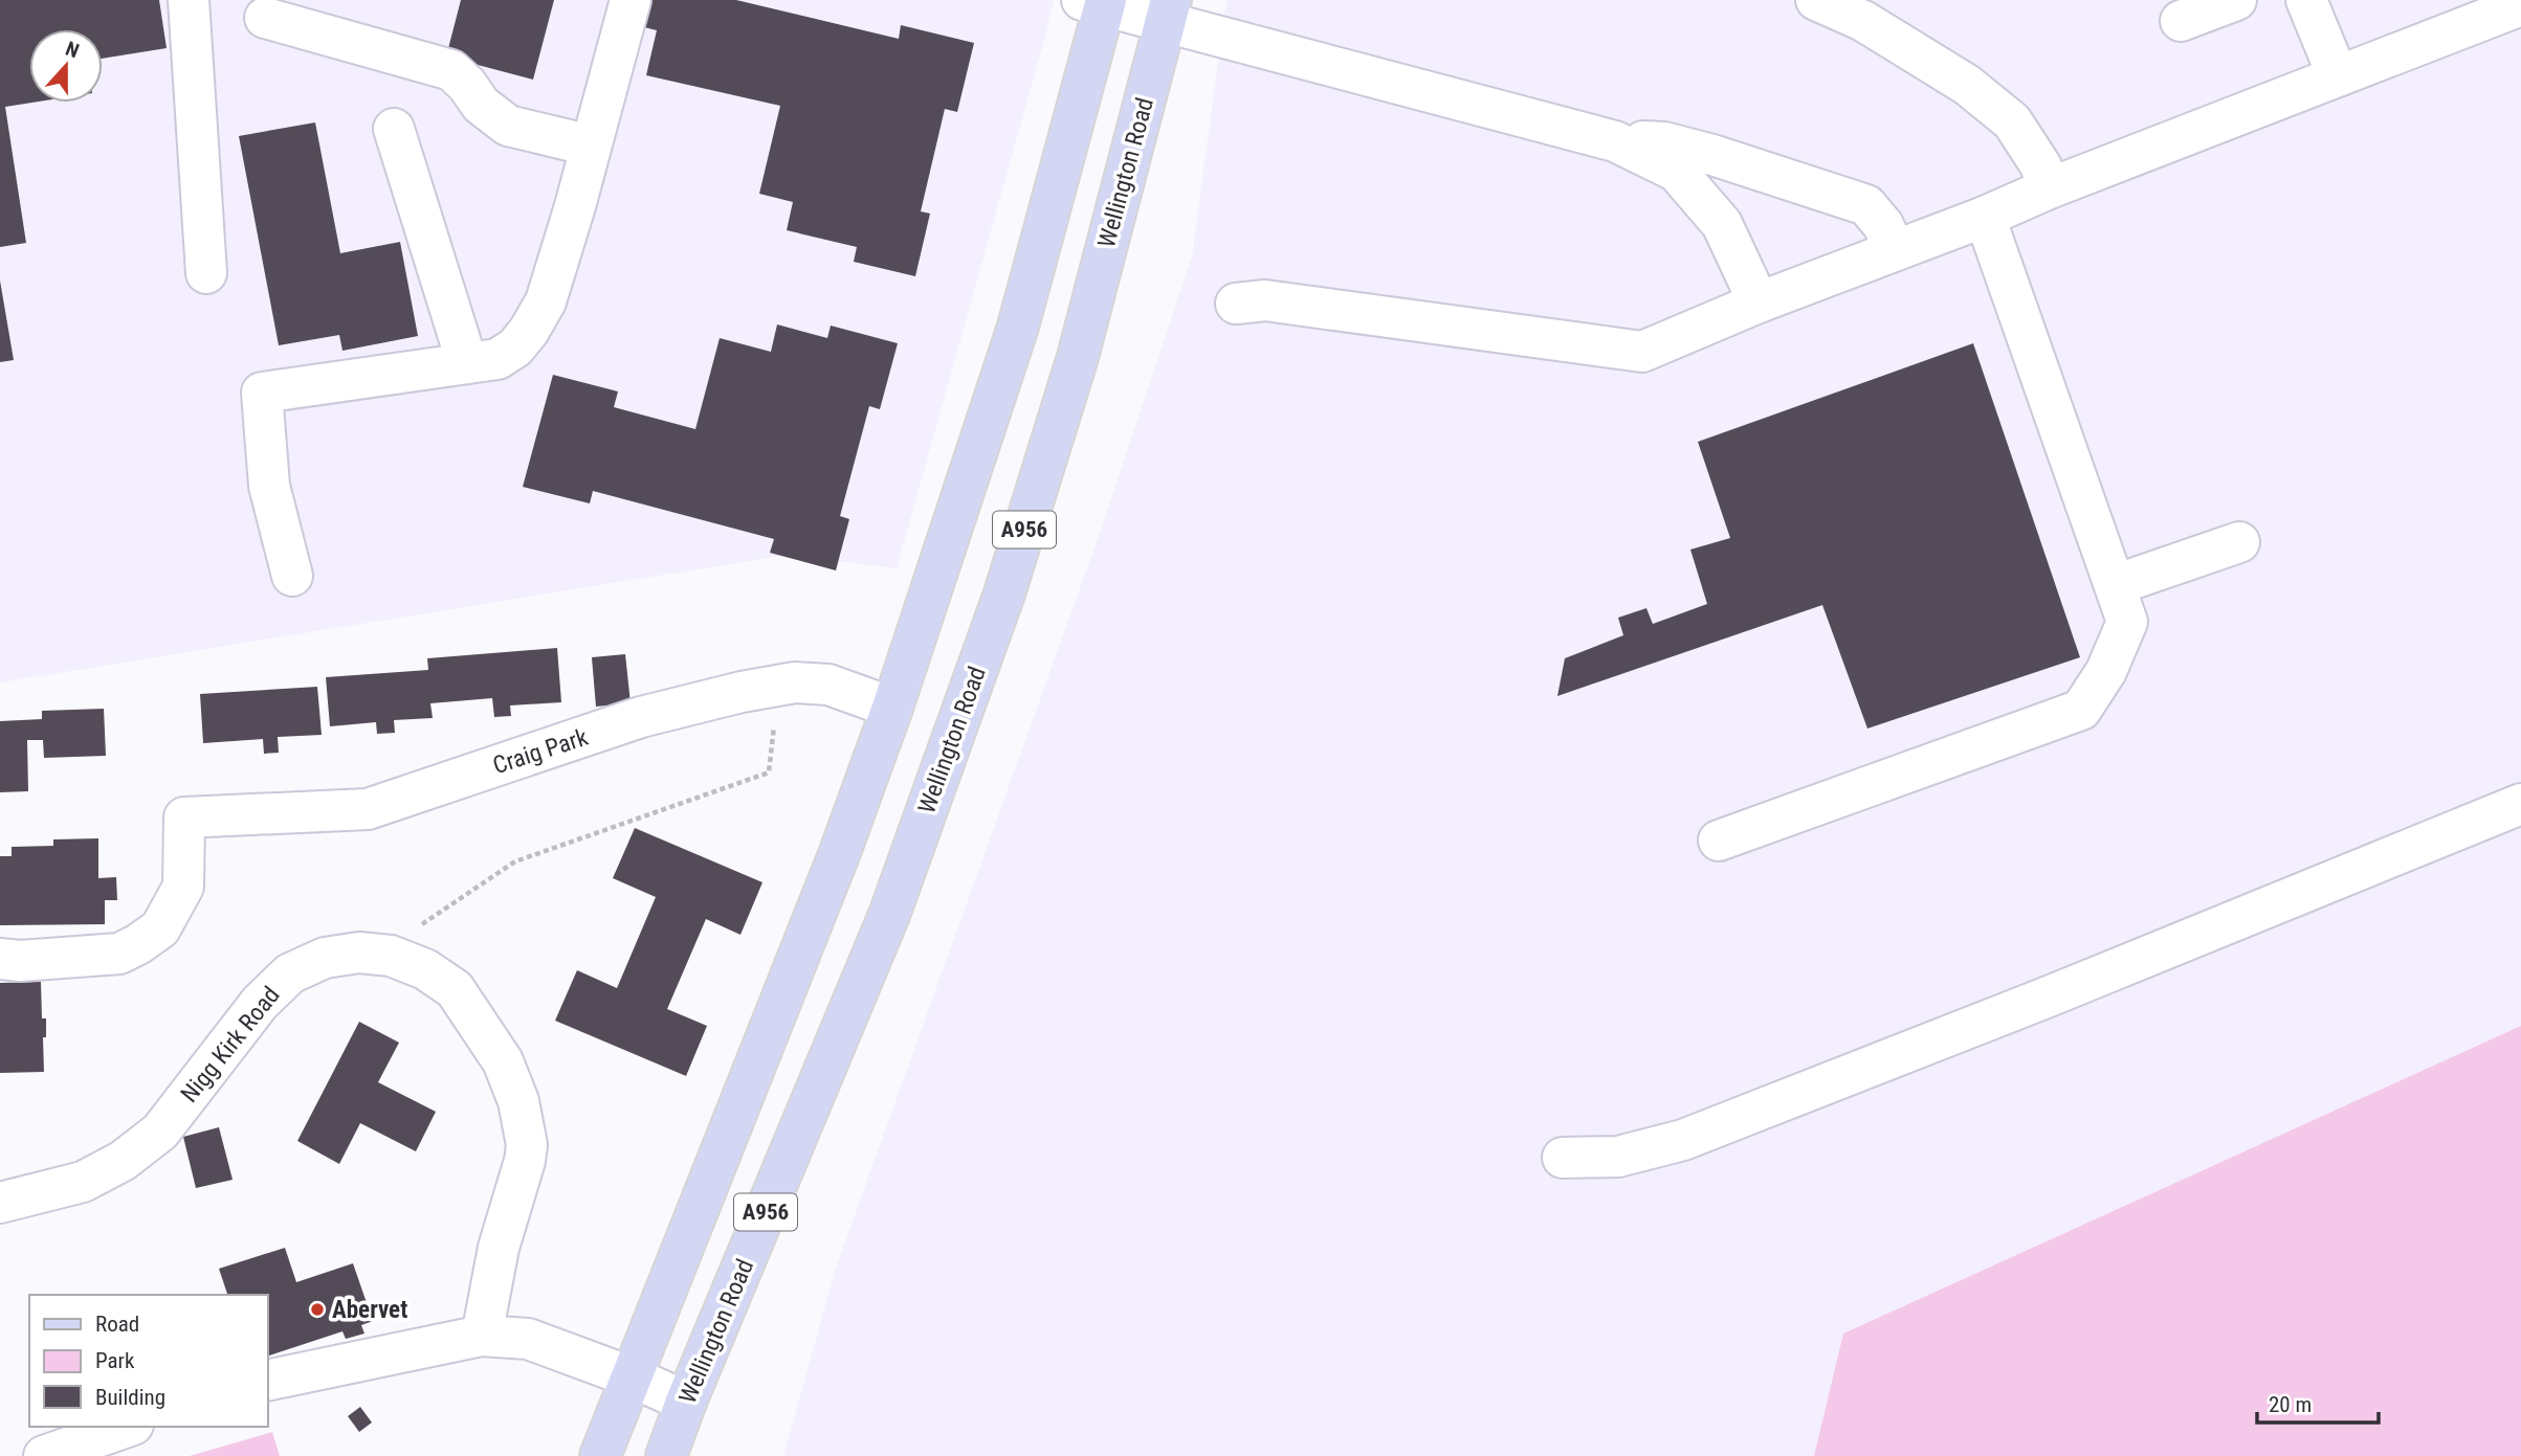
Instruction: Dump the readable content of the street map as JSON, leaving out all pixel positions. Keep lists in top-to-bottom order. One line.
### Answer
{"streets":{"main road":["Wellington Road","A956"],"street":["Craig Park","Nigg Kirk Road"]},"crossings":[["A956","Craig Park"]],"places":["Abervet"],"legend":["Road","Park","Building"],"scale_bar":"20 m","north":"top"}
